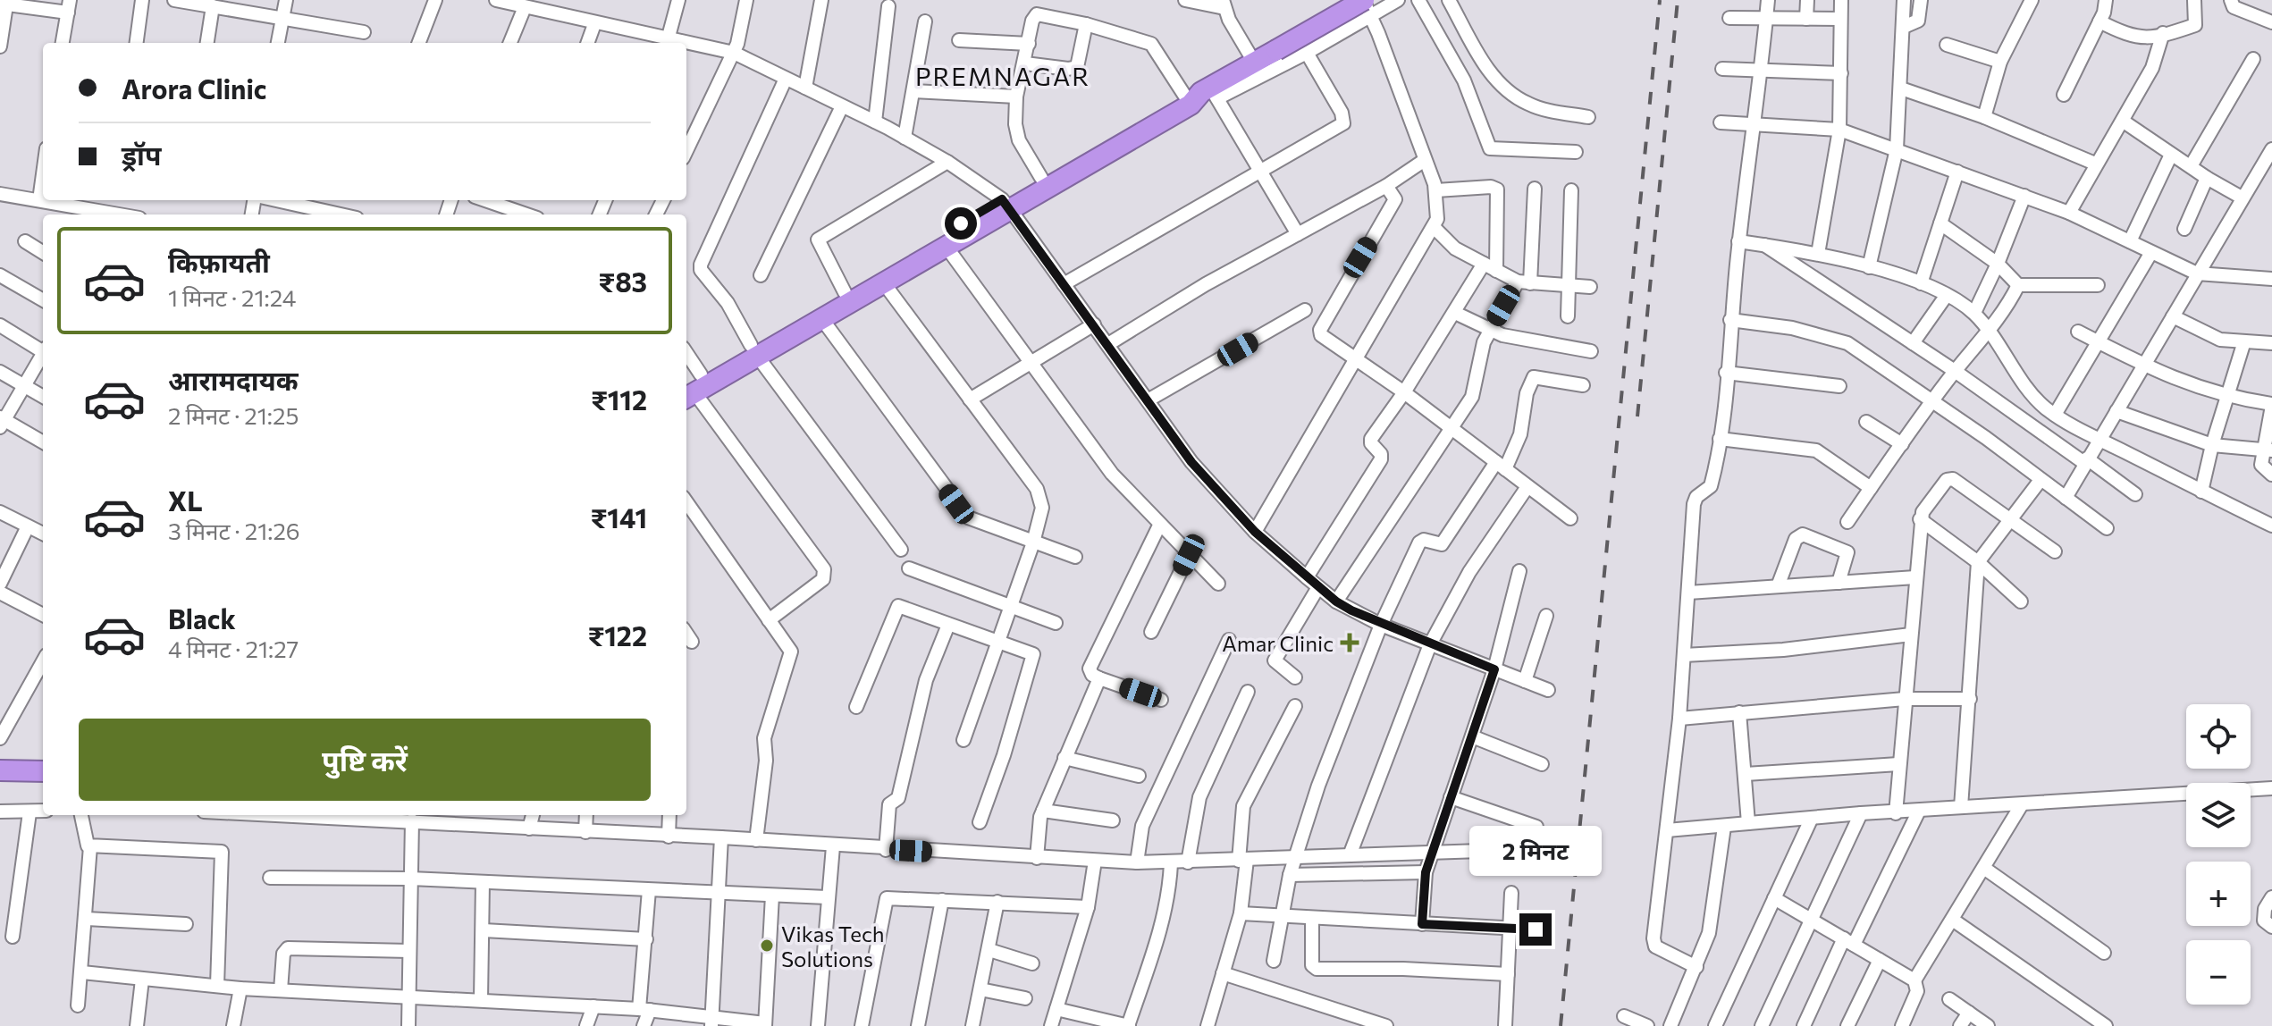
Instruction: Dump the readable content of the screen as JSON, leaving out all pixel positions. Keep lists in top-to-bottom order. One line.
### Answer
{"districts":["PREMNAGAR"],"places":{"health":["Amar Clinic"],"other":["Vikas Tech Solutions"]},"page":{"banner":["Arora Clinic","ड्रॉप"],"list":[{"name":"किफ़ायती","note":"1 मिनट · 21:24","value":"₹83"},{"name":"आरामदायक","note":"2 मिनट · 21:25","value":"₹112"},{"name":"XL","note":"3 मिनट · 21:26","value":"₹141"},{"name":"Black","note":"4 मिनट · 21:27","value":"₹122"}],"map_buttons":["+","−"],"buttons":"पुष्टि करें","bubble":"2 मिनट"}}
